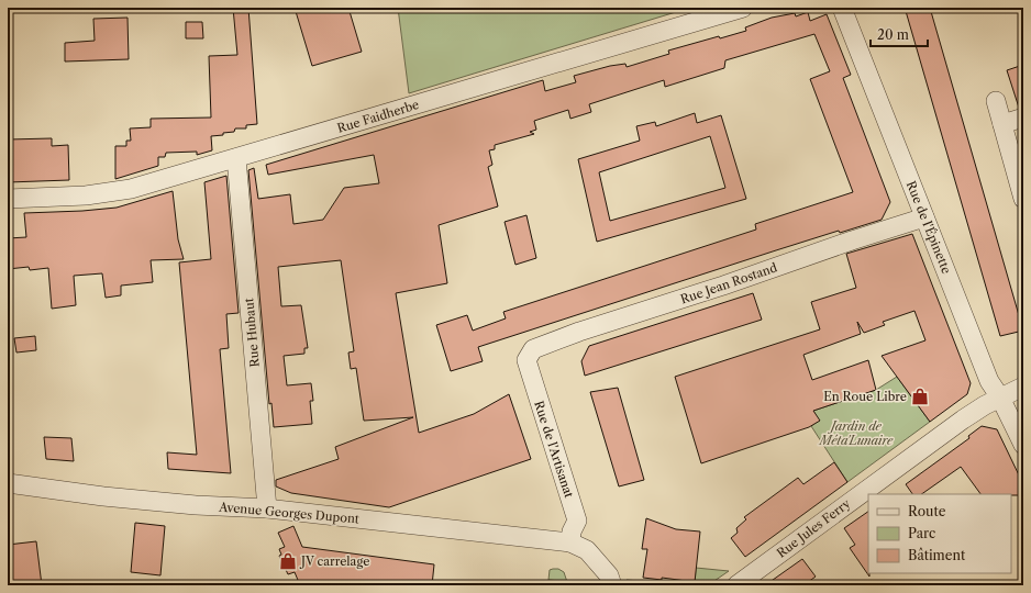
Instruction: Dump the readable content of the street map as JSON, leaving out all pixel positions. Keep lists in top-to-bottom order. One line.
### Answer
{"streets":{"street":["Rue Faidherbe","Rue de l'Épinette","Rue Jean Rostand","Rue Hubaut","Rue de l'Artisanat","Avenue Georges Dupont","Rue Jules Ferry"]},"crossings":[["Rue Faidherbe","Rue Hubaut"],["Rue de l'Épinette","Rue Jean Rostand"],["Rue de l'Épinette","Rue Jules Ferry"],["Rue Jean Rostand","Rue de l'Artisanat"],["Rue Hubaut","Avenue Georges Dupont"],["Rue de l'Artisanat","Avenue Georges Dupont"]],"parks":["Jardin de Méta'Lunaire"],"places":{"shop":["En Roue Libre","JV carrelage"]},"legend":["Route","Parc","Bâtiment"],"scale_bar":"20 m"}
